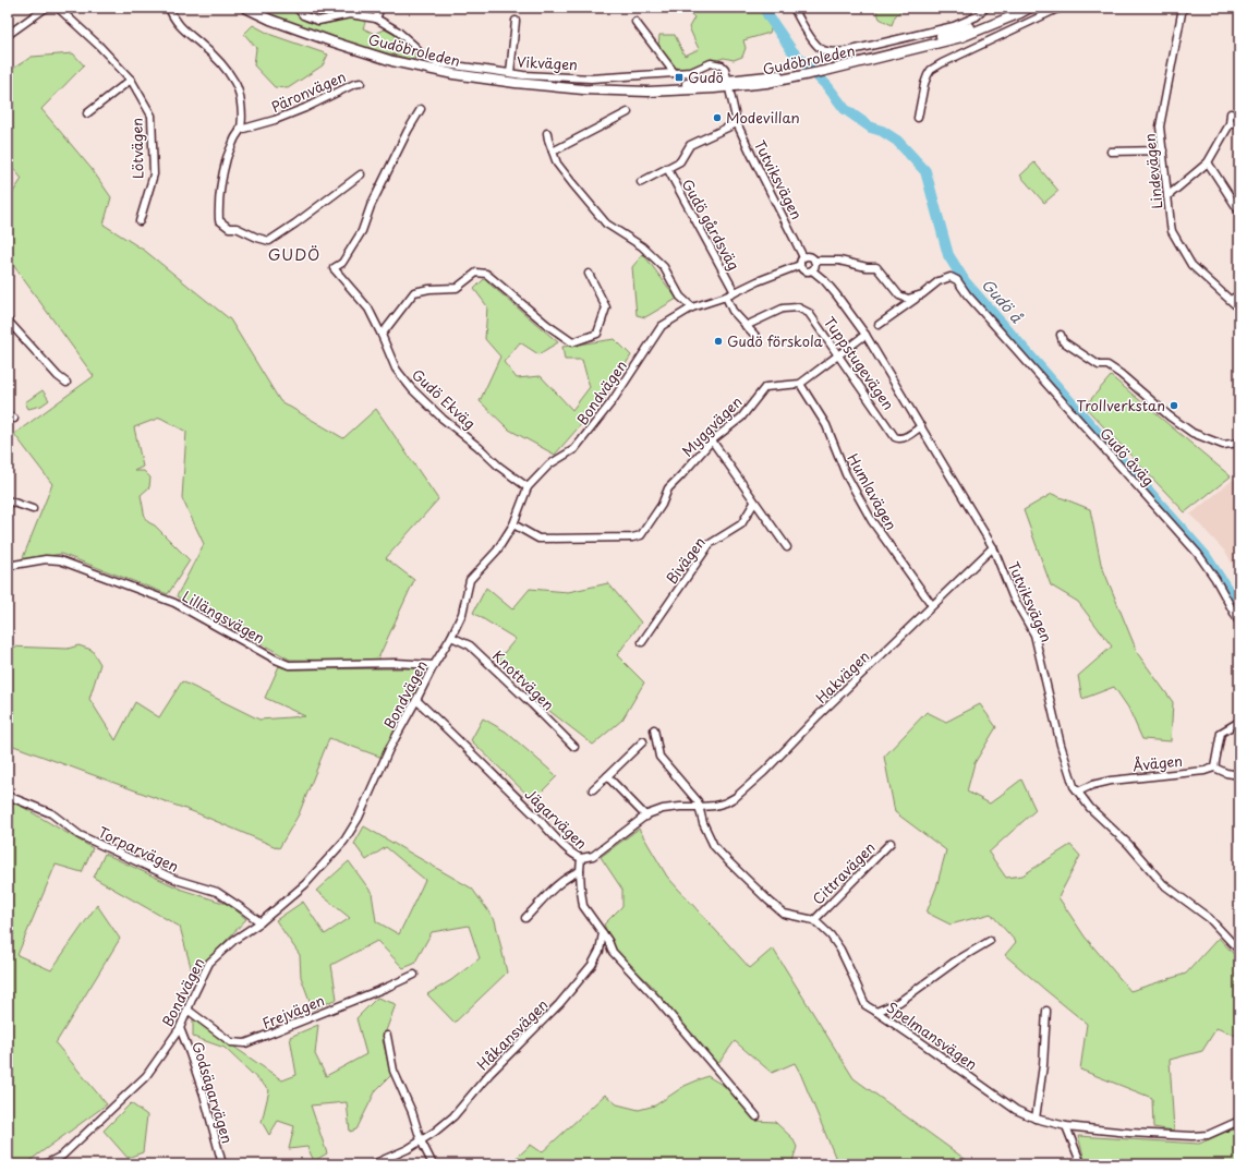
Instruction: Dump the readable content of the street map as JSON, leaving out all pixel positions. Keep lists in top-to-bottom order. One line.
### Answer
{"streets":{"main road":["Gudöbroleden"],"street":["Vikvägen","Päronvägen","Lötvägen","Lindevägen","Tutviksvägen","Gudö gårdsväg","Tuppstugevägen","Bondvägen","Gudö Ekväg","Myggvägen","Gudö åväg","Humlavägen","Bivägen","Lillängsvägen","Hakvägen","Knottvägen","Åvägen","Jägarvägen","Torparvägen","Cittravägen","Frejvägen","Håkansvägen","Spelmansvägen","Godsägarvägen"]},"crossings":[["Gudöbroleden","Vikvägen"],["Gudöbroleden","Tutviksvägen"],["Vikvägen","Tutviksvägen"],["Tutviksvägen","Gudö gårdsväg"],["Tutviksvägen","Tuppstugevägen"],["Tutviksvägen","Bondvägen"],["Tutviksvägen","Hakvägen"],["Tutviksvägen","Åvägen"],["Gudö gårdsväg","Bondvägen"],["Bondvägen","Gudö Ekväg"],["Bondvägen","Myggvägen"],["Bondvägen","Lillängsvägen"],["Bondvägen","Knottvägen"],["Bondvägen","Jägarvägen"],["Bondvägen","Torparvägen"],["Bondvägen","Frejvägen"],["Bondvägen","Godsägarvägen"],["Myggvägen","Humlavägen"],["Humlavägen","Hakvägen"],["Hakvägen","Jägarvägen"],["Jägarvägen","Håkansvägen"],["Cittravägen","Spelmansvägen"]],"districts":["GUDÖ"],"water":["Gudö å"],"places":{"transit":["Gudö"],"other":["Modevillan","Gudö förskola","Trollverkstan"]}}
